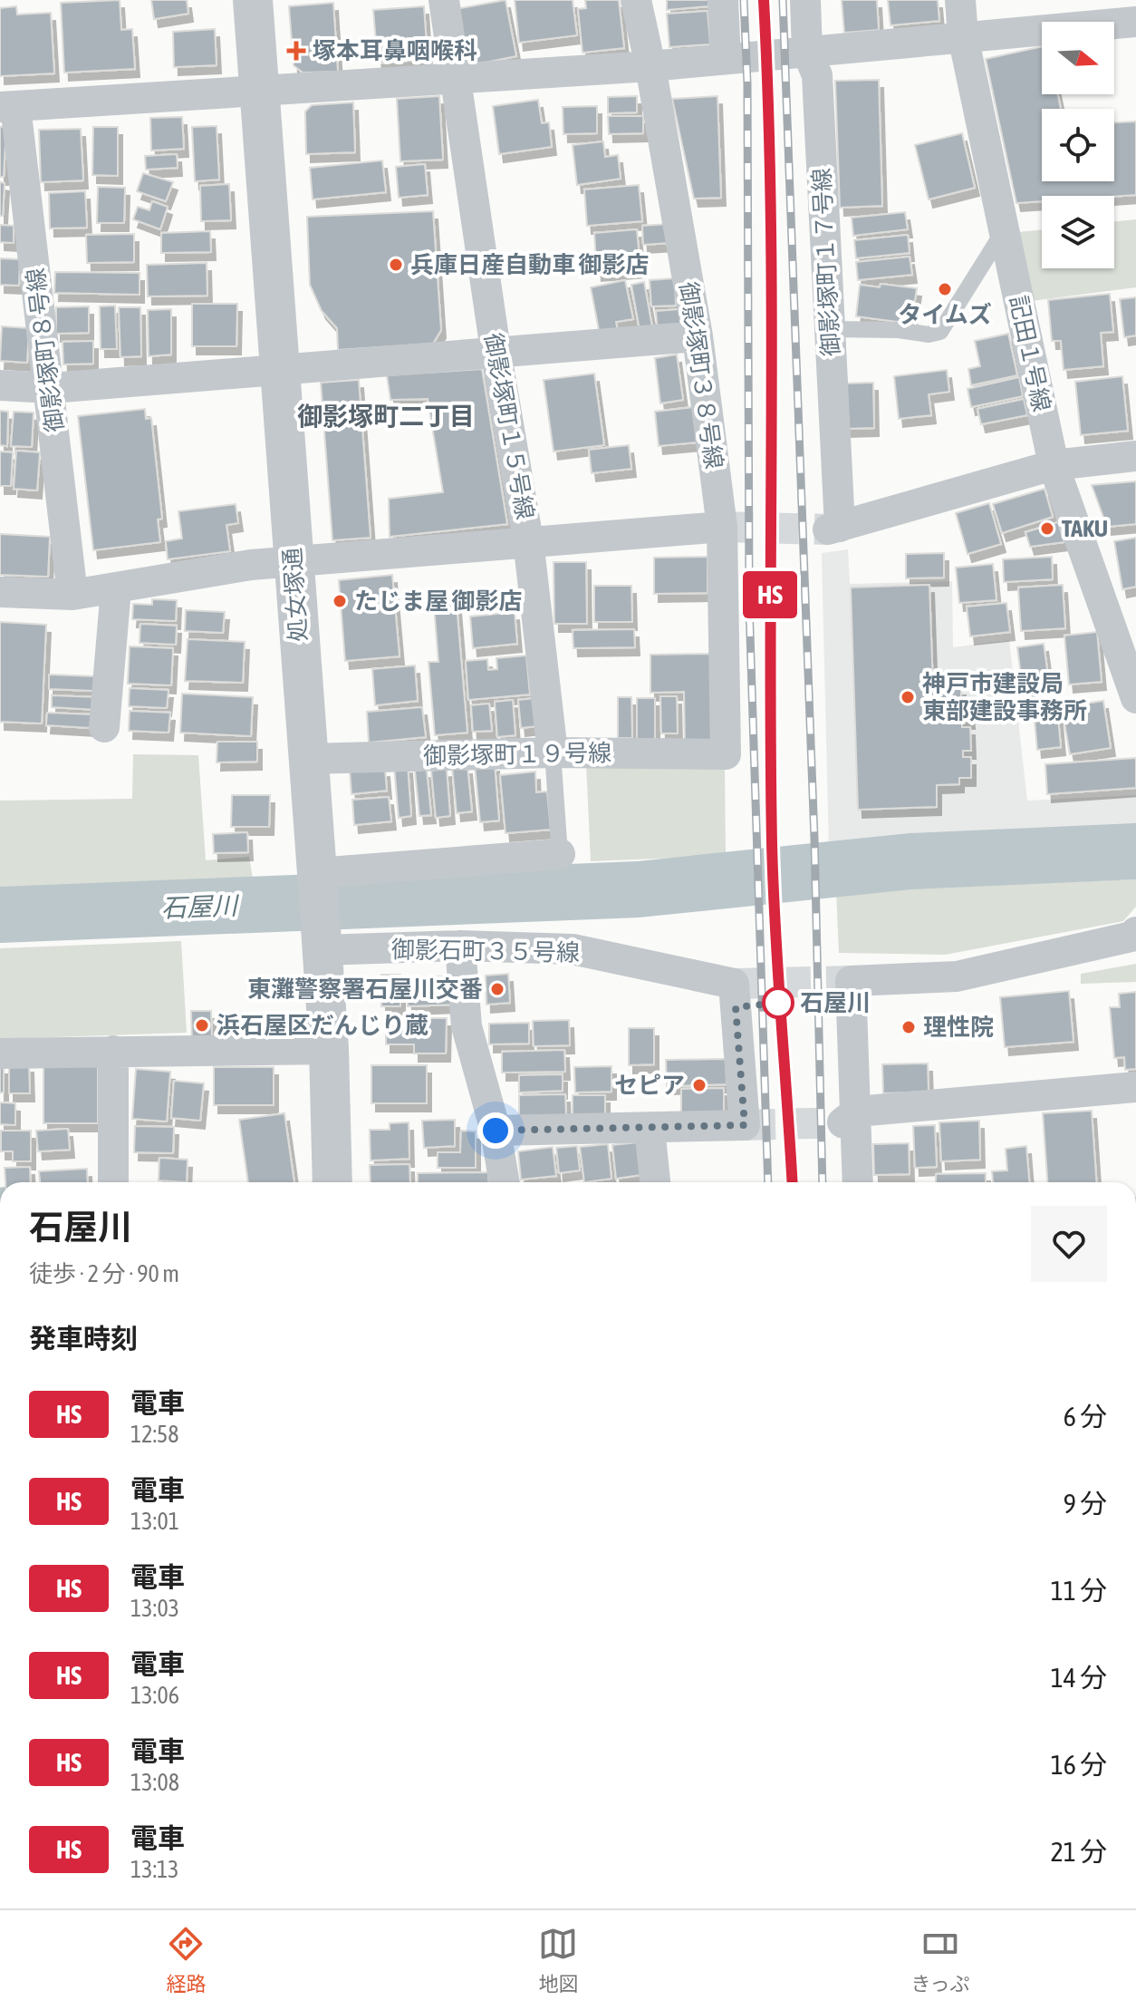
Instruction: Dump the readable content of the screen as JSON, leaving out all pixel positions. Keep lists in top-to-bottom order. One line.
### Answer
{"streets":{"street":["御影塚町１７号線","御影塚町８号線","記田１号線","御影塚町３８号線","御影塚町１５号線","処女塚通","御影塚町１９号線","御影石町３５号線"]},"crossings":[["御影塚町１７号線","記田１号線"],["御影塚町３８号線","御影塚町１９号線"],["御影塚町１５号線","御影塚町１９号線"],["処女塚通","御影塚町１９号線"],["処女塚通","御影石町３５号線"]],"districts":["御影塚町二丁目"],"water":["石屋川"],"places":{"health":["塚本耳鼻咽喉科"],"other":["兵庫日産自動車 御影店","タイムズ","TAKU","たじま屋 御影店","神戸市建設局 東部建設事務所","東灘警察署石屋川交番","石屋川","浜石屋区だんじり蔵","理性院","セピア"]},"north":"right","page":{"on_map":"HS","heading":[["石屋川","徒歩 · 2 分 · 90 m"],"発車時刻"],"list":[{"mark":"HS","name":"電車","note":"12:58","value":"6 分"},{"mark":"HS","name":"電車","note":"13:01","value":"9 分"},{"mark":"HS","name":"電車","note":"13:03","value":"11 分"},{"mark":"HS","name":"電車","note":"13:06","value":"14 分"},{"mark":"HS","name":"電車","note":"13:08","value":"16 分"},{"mark":"HS","name":"電車","note":"13:13","value":"21 分"}],"tabs":["経路","地図","きっぷ"]}}
